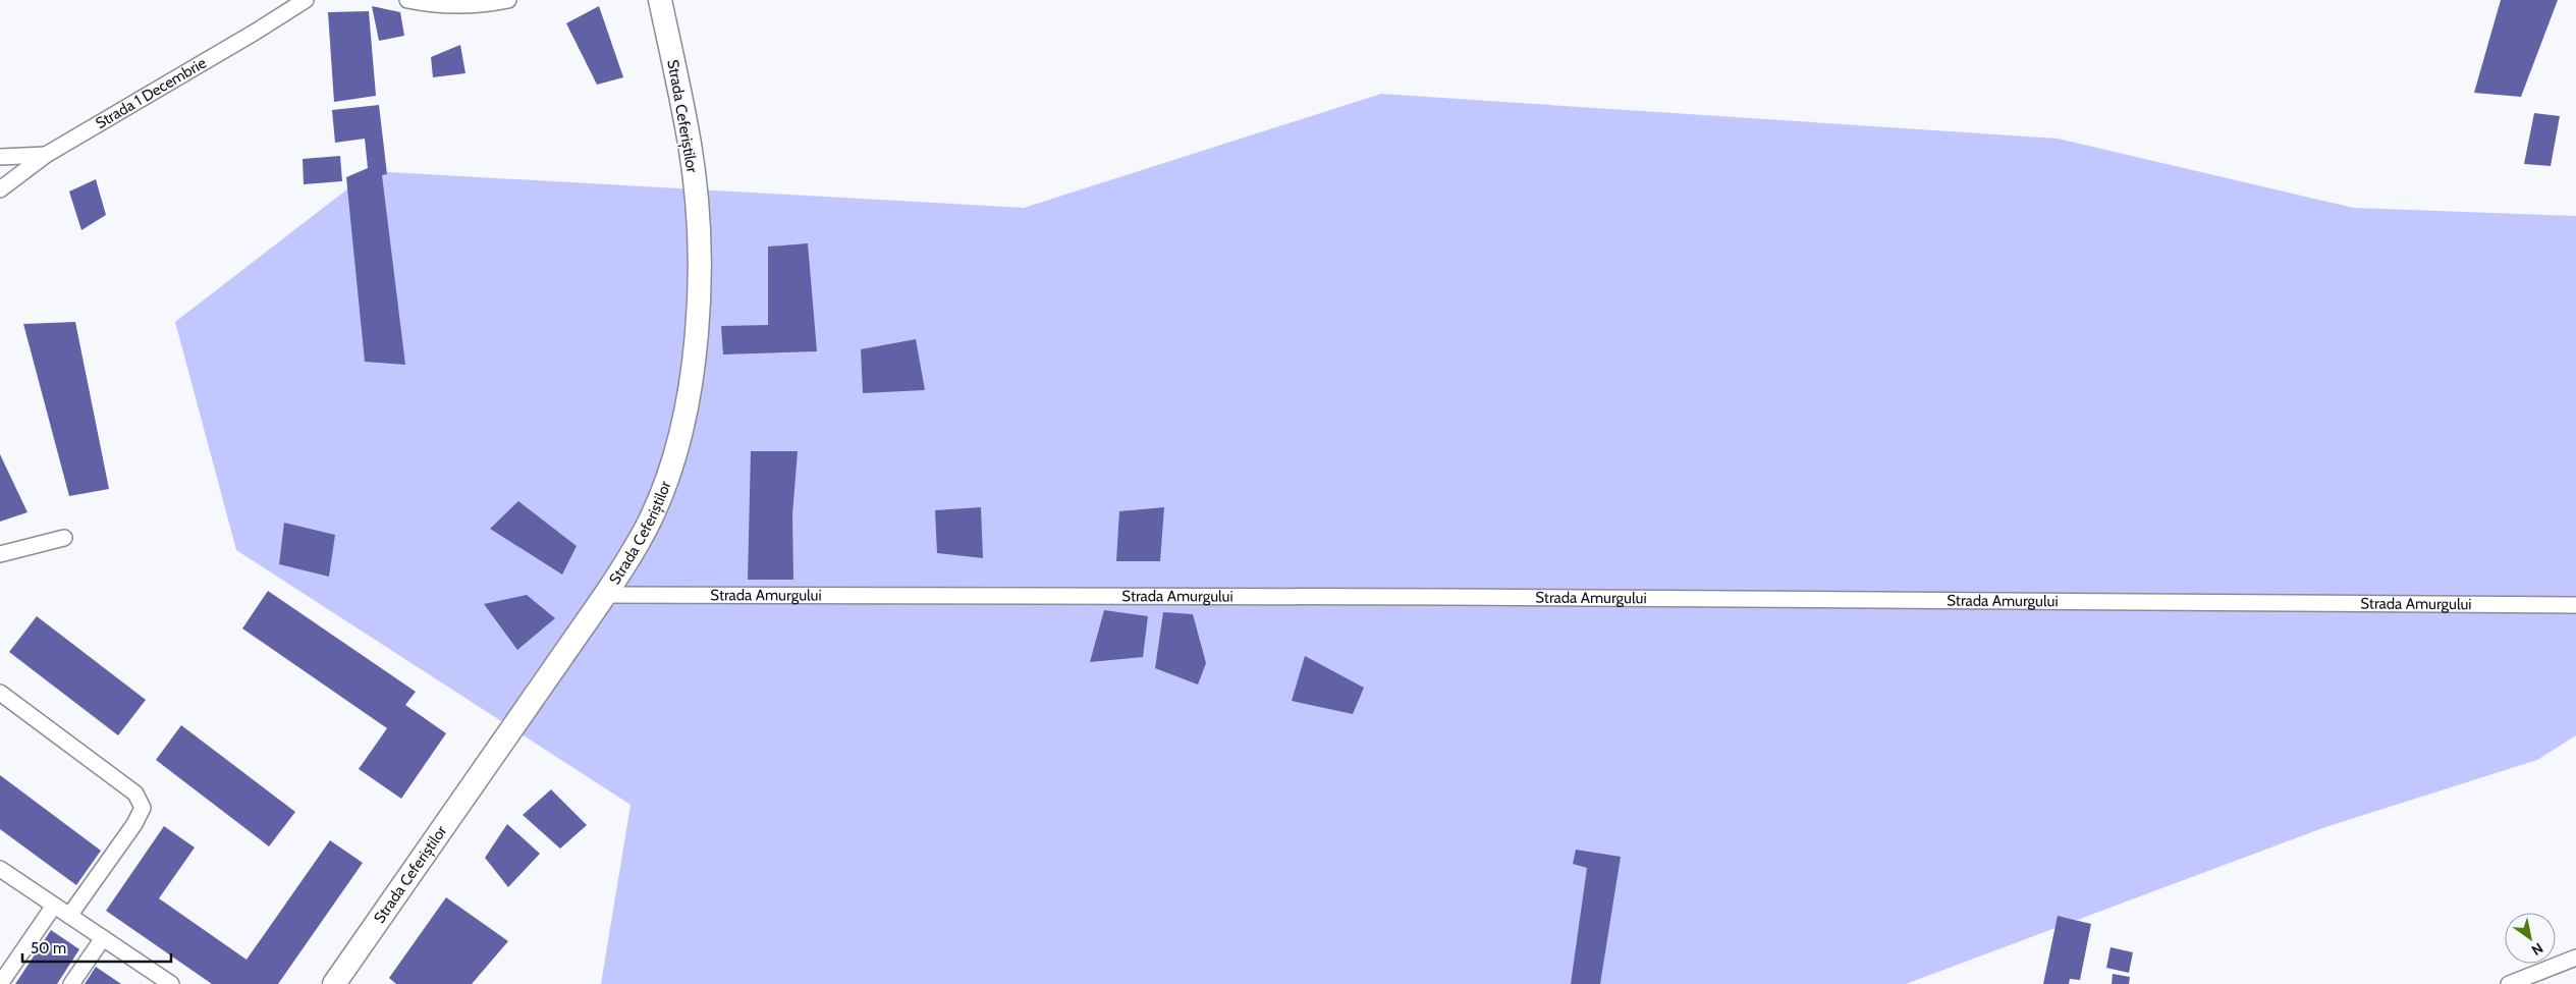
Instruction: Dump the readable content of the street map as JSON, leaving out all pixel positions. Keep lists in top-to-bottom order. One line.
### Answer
{"streets":{"street":["Strada 1 Decembrie","Strada Ceferiștilor","Strada Amurgului"]},"crossings":[["Strada Ceferiștilor","Strada Amurgului"]],"scale_bar":"50 m","north":"bottom right"}
